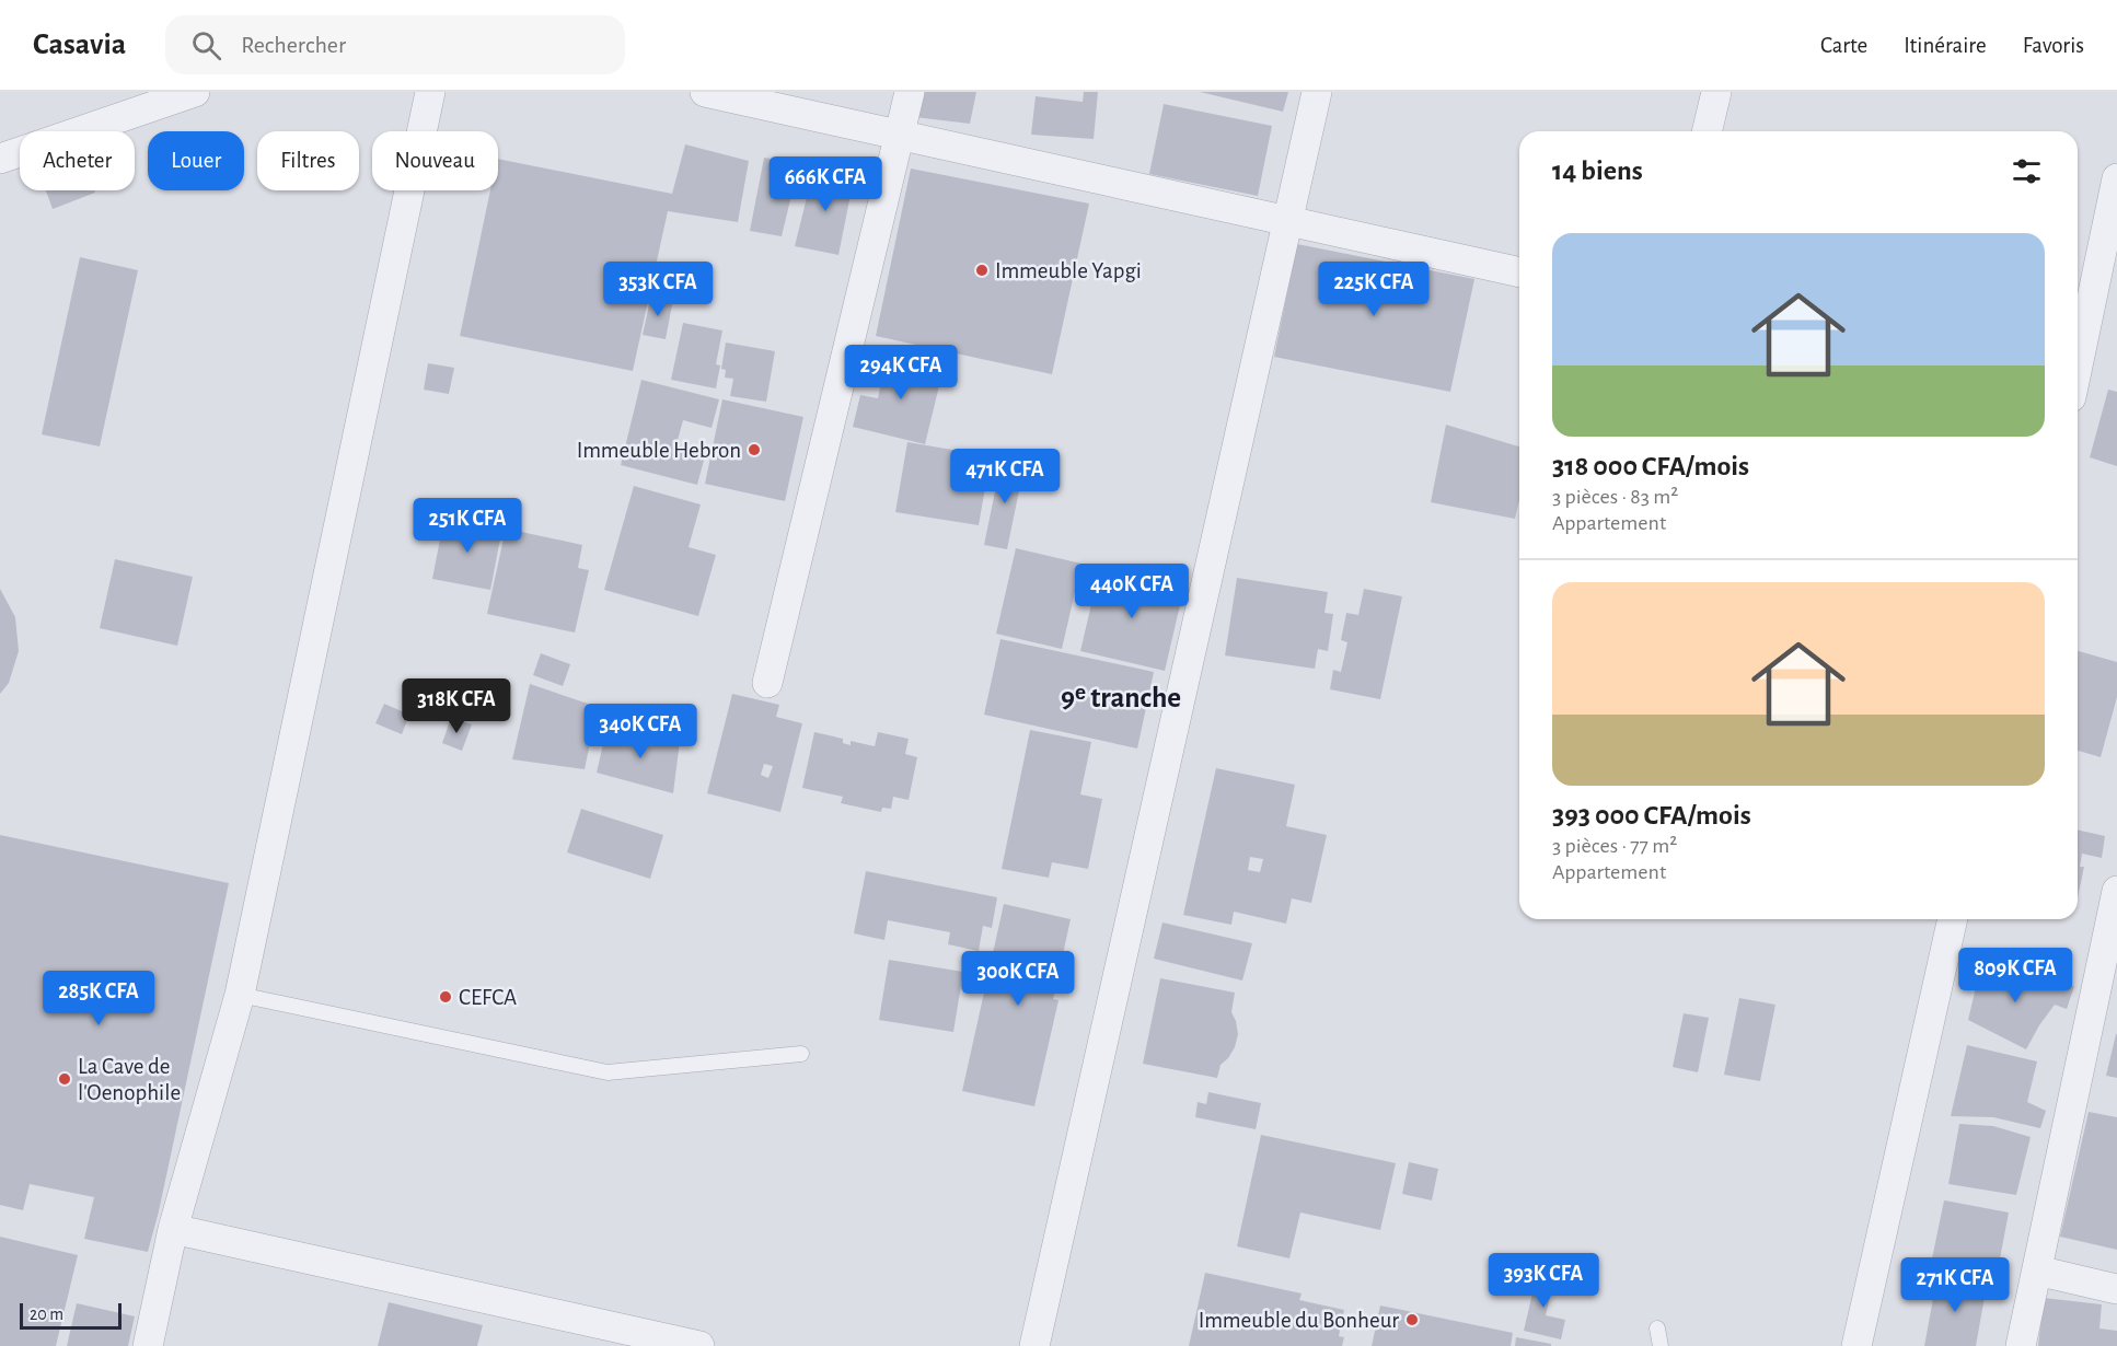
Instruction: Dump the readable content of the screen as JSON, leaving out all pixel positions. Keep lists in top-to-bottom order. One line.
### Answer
{"districts":["9ᵉ tranche"],"places":["Immeuble Yapgi","Immeuble Hebron","CEFCA","La Cave de l'Oenophile","Immeuble du Bonheur"],"scale_bar":"20 m","page":{"header":"Casavia","search":"Rechercher","nav":["Carte","Itinéraire","Favoris"],"chip":["Acheter","Louer","Filtres","Nouveau"],"heading":"14 biens","price":["666K CFA","353K CFA","225K CFA","294K CFA","471K CFA","251K CFA","440K CFA","318K CFA","340K CFA","809K CFA","300K CFA","285K CFA","393K CFA","271K CFA"],"list":[{"name":"318 000 CFA/mois","note":"3 pièces · 83 m² · Appartement"},{"name":"393 000 CFA/mois","note":"3 pièces · 77 m² · Appartement"}],"scale":"20 m"}}
